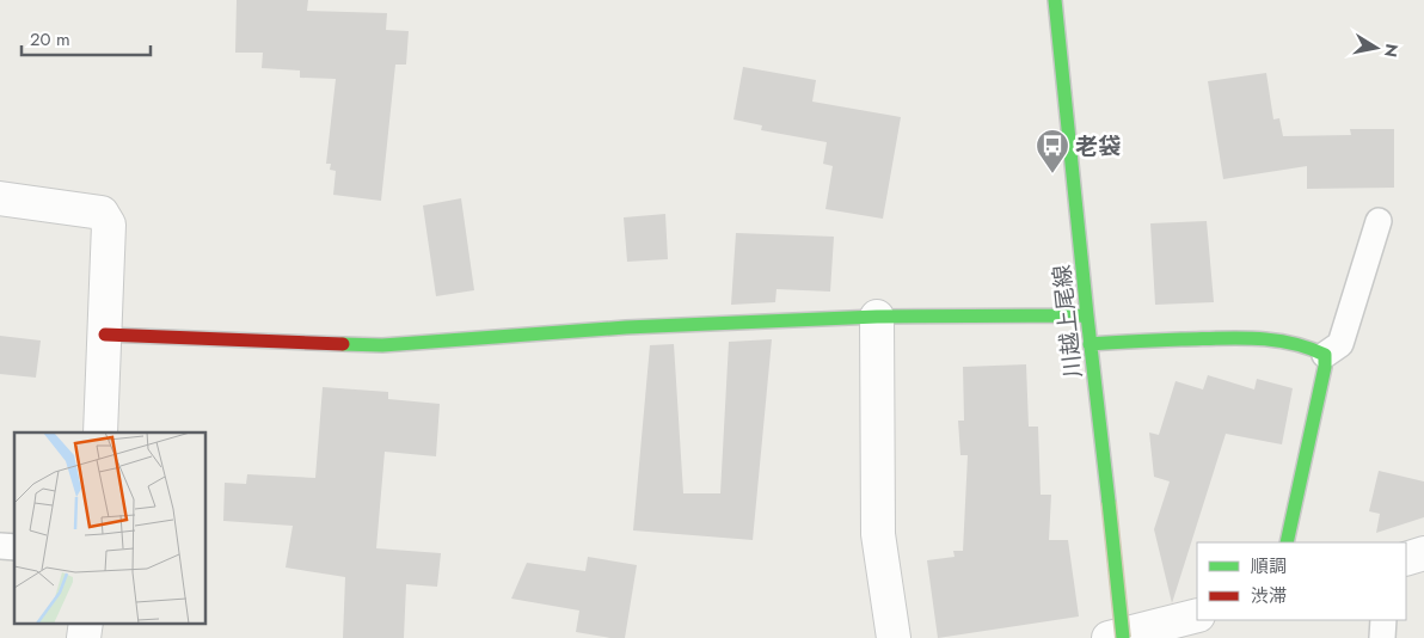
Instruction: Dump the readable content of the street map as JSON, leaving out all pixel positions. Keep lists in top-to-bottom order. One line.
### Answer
{"streets":{"street":["川越上尾線"]},"places":{"bus stop":["老袋"]},"legend":["順調","渋滞"],"scale_bar":"20 m","north":"right"}
